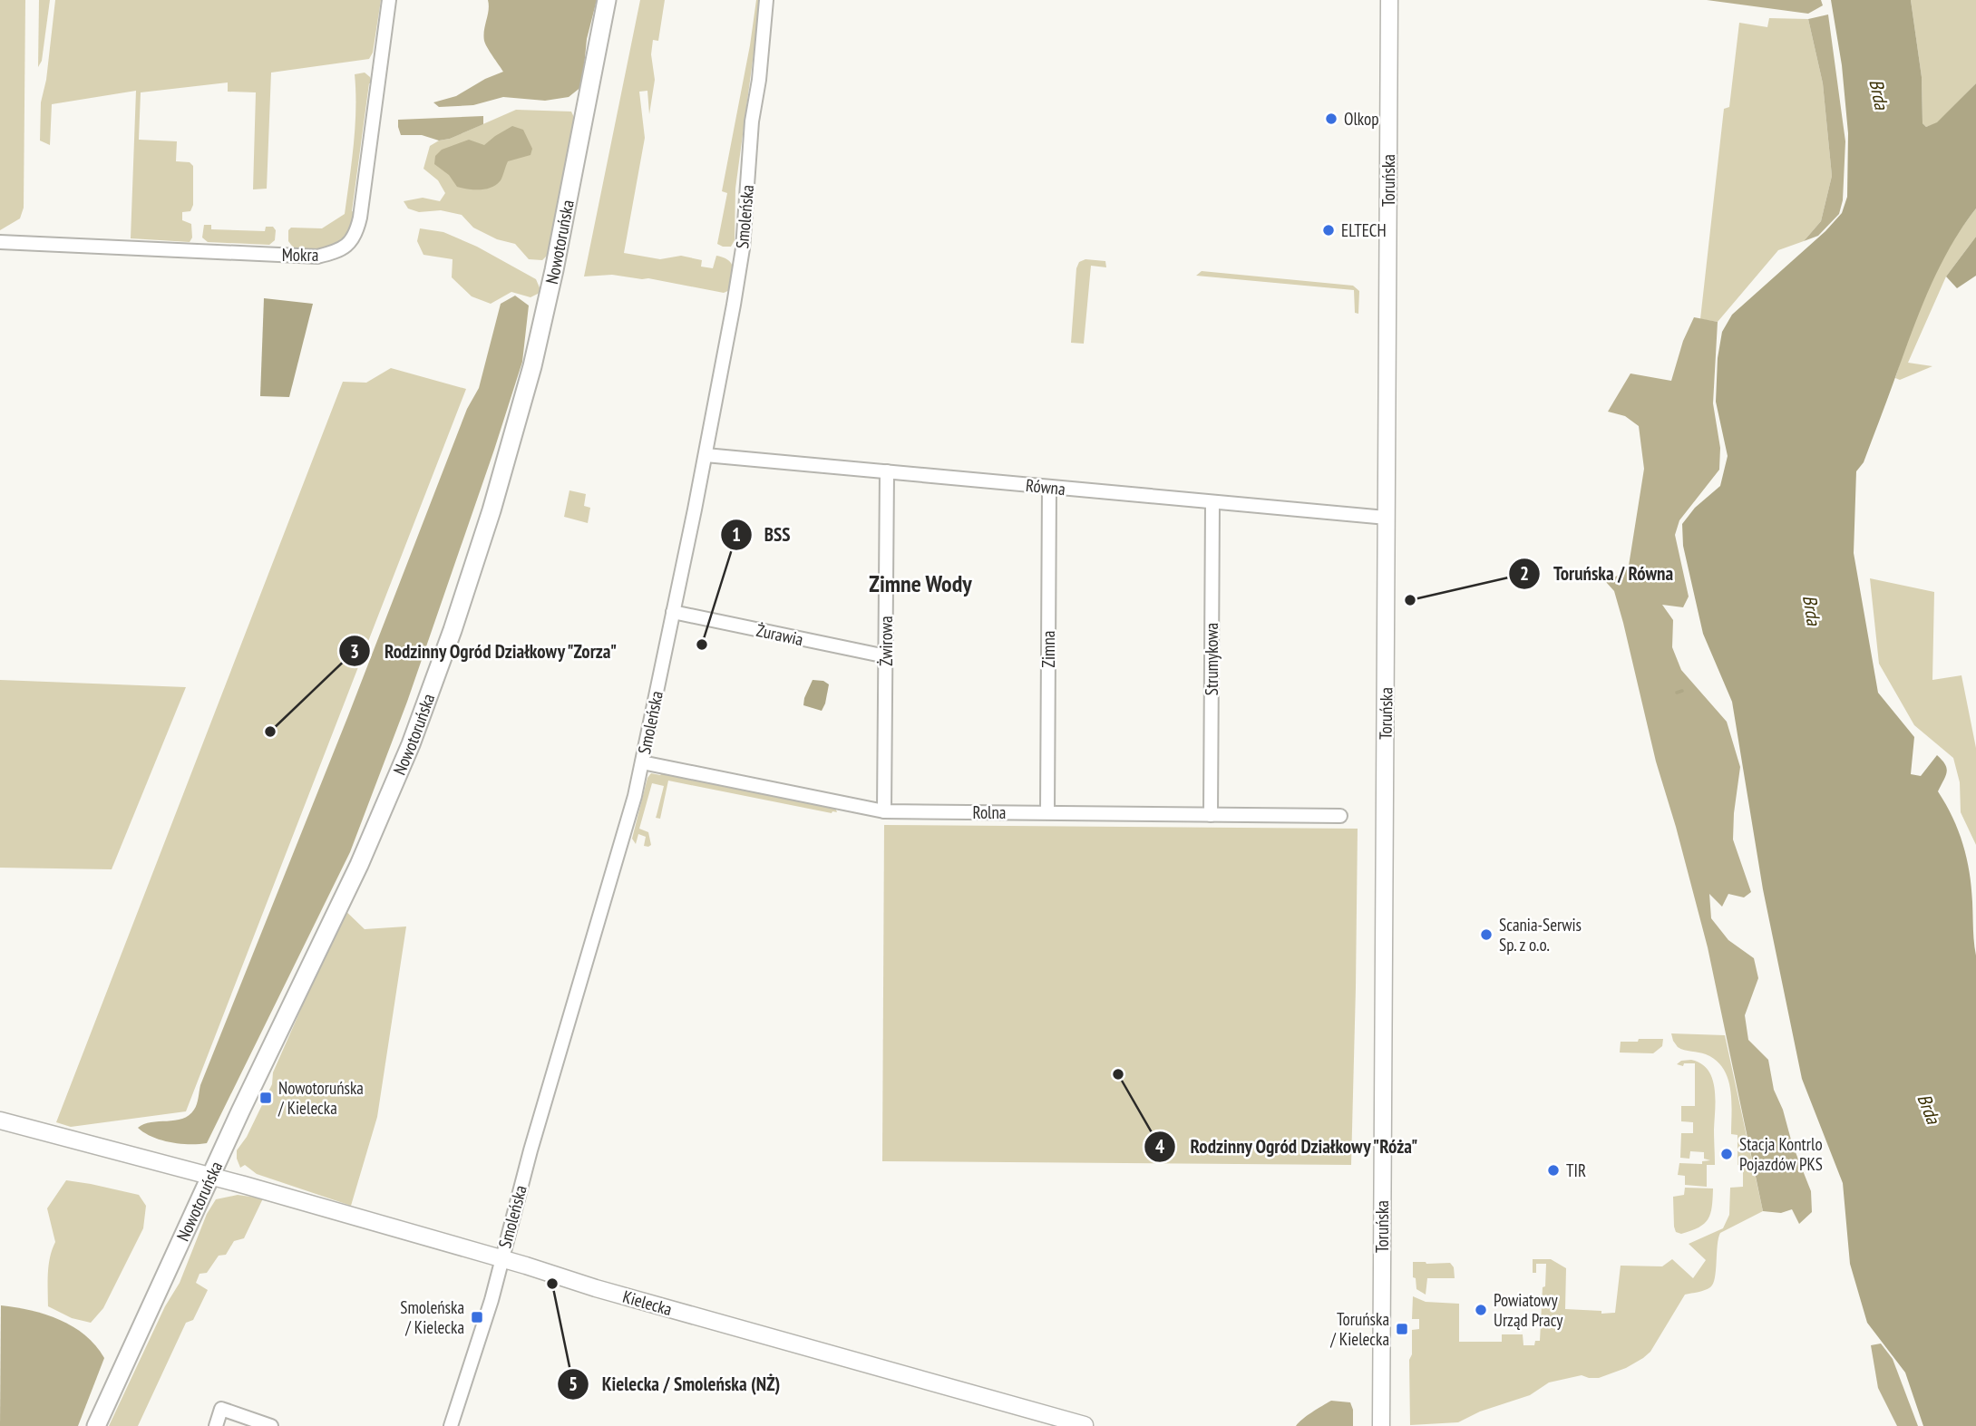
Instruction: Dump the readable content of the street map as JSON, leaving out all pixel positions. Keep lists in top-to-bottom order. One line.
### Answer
{"streets":{"main road":["Nowotoruńska"],"street":["Toruńska","Smoleńska","Mokra","Równa","Żurawia","Żwirowa","Zimna","Strumykowa","Rolna","Kielecka"]},"crossings":[["Toruńska","Równa"],["Smoleńska","Równa"],["Smoleńska","Żurawia"],["Smoleńska","Rolna"],["Smoleńska","Kielecka"],["Nowotoruńska","Kielecka"],["Równa","Żwirowa"],["Równa","Zimna"],["Równa","Strumykowa"],["Żurawia","Żwirowa"],["Żwirowa","Rolna"],["Zimna","Rolna"],["Strumykowa","Rolna"]],"districts":["Zimne Wody"],"water":["Brda"],"places":{"other":["Olkop","ELTECH","Toruńska / Równa","BSS","Rodzinny Ogród Działkowy \"Zorza\"","Scania-Serwis Sp. z o.o.","Rodzinny Ogród Działkowy \"Róża\"","Stacja Kontrlo Pojazdów PKS","TIR","Kielecka / Smoleńska (NŻ)","Powiatowy Urząd Pracy"],"transit":["Nowotoruńska / Kielecka","Smoleńska / Kielecka","Toruńska / Kielecka"]}}
